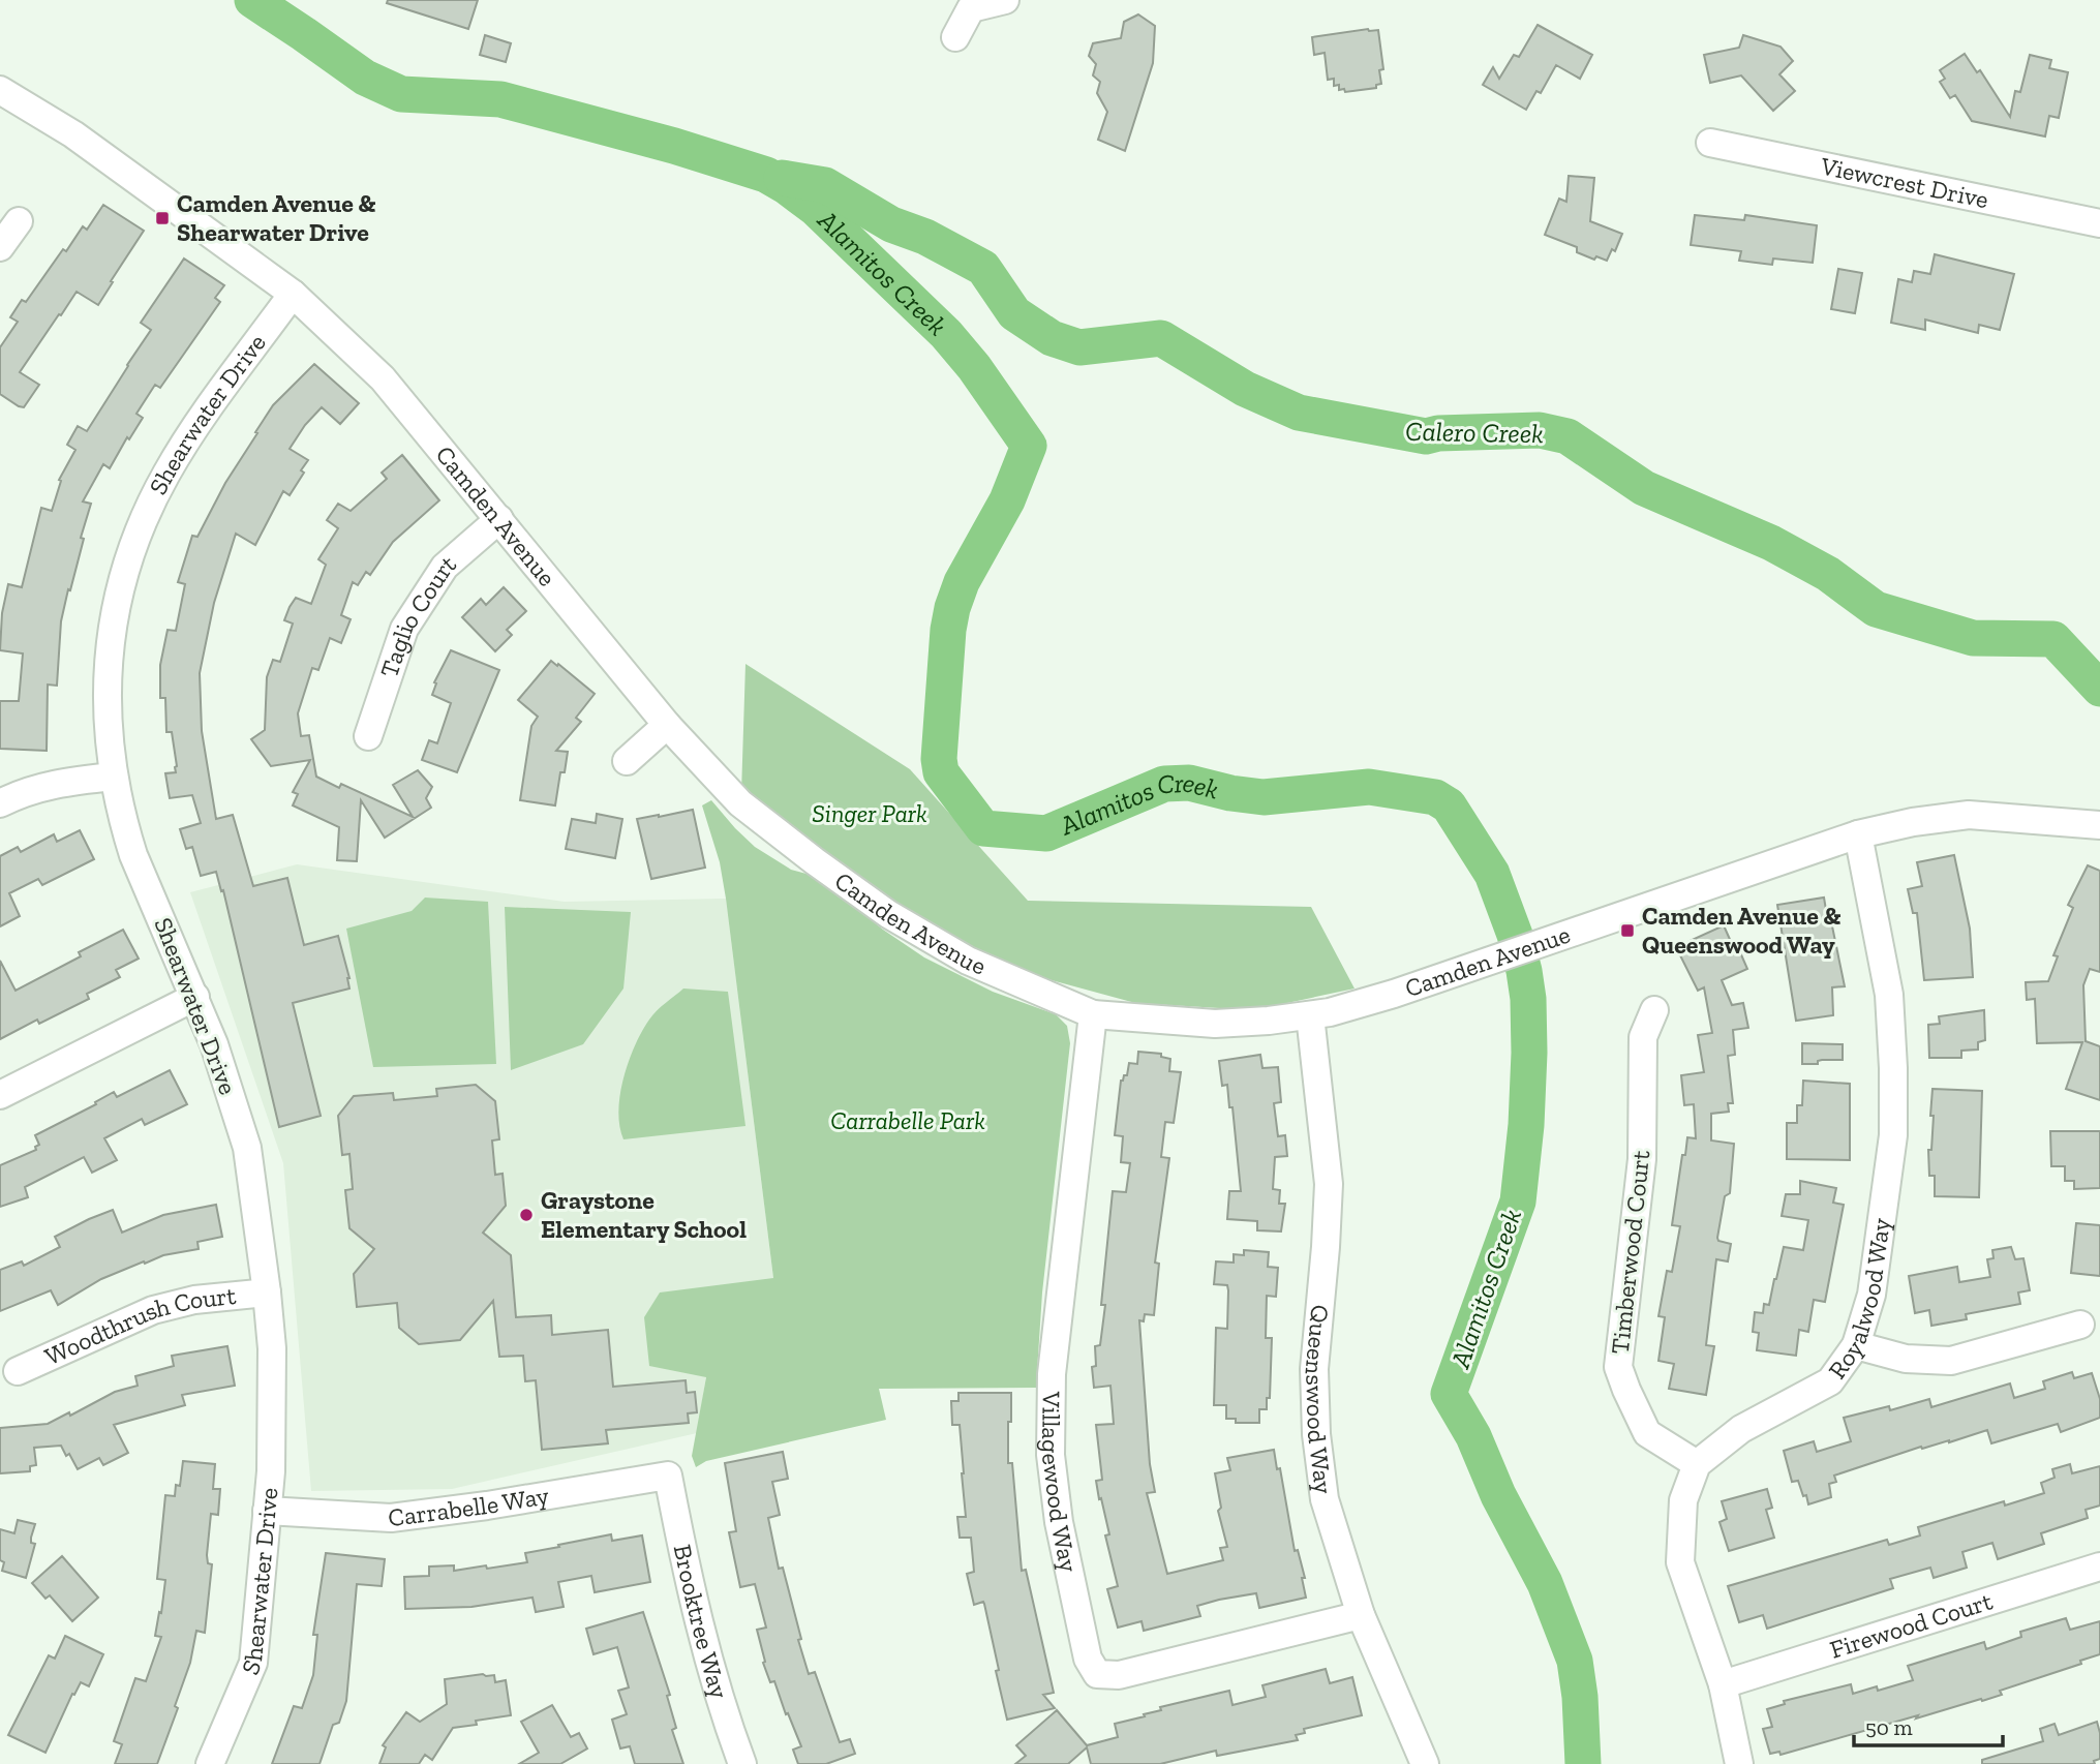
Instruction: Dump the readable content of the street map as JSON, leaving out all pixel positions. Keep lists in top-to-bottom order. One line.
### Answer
{"streets":{"street":["Viewcrest Drive","Shearwater Drive","Camden Avenue","Taglio Court","Timberwood Court","Royalwood Way","Woodthrush Court","Queenswood Way","Villagewood Way","Carrabelle Way","Brooktree Way","Firewood Court"]},"crossings":[["Shearwater Drive","Camden Avenue"],["Shearwater Drive","Woodthrush Court"],["Shearwater Drive","Carrabelle Way"],["Camden Avenue","Taglio Court"],["Camden Avenue","Royalwood Way"],["Camden Avenue","Queenswood Way"],["Camden Avenue","Villagewood Way"],["Timberwood Court","Royalwood Way"],["Queenswood Way","Villagewood Way"],["Carrabelle Way","Brooktree Way"]],"water":["Alamitos Creek","Calero Creek"],"parks":["Singer Park","Carrabelle Park"],"places":{"transit":["Camden Avenue & Shearwater Drive","Camden Avenue & Queenswood Way"],"other":["Graystone Elementary School"]},"scale_bar":"50 m"}
